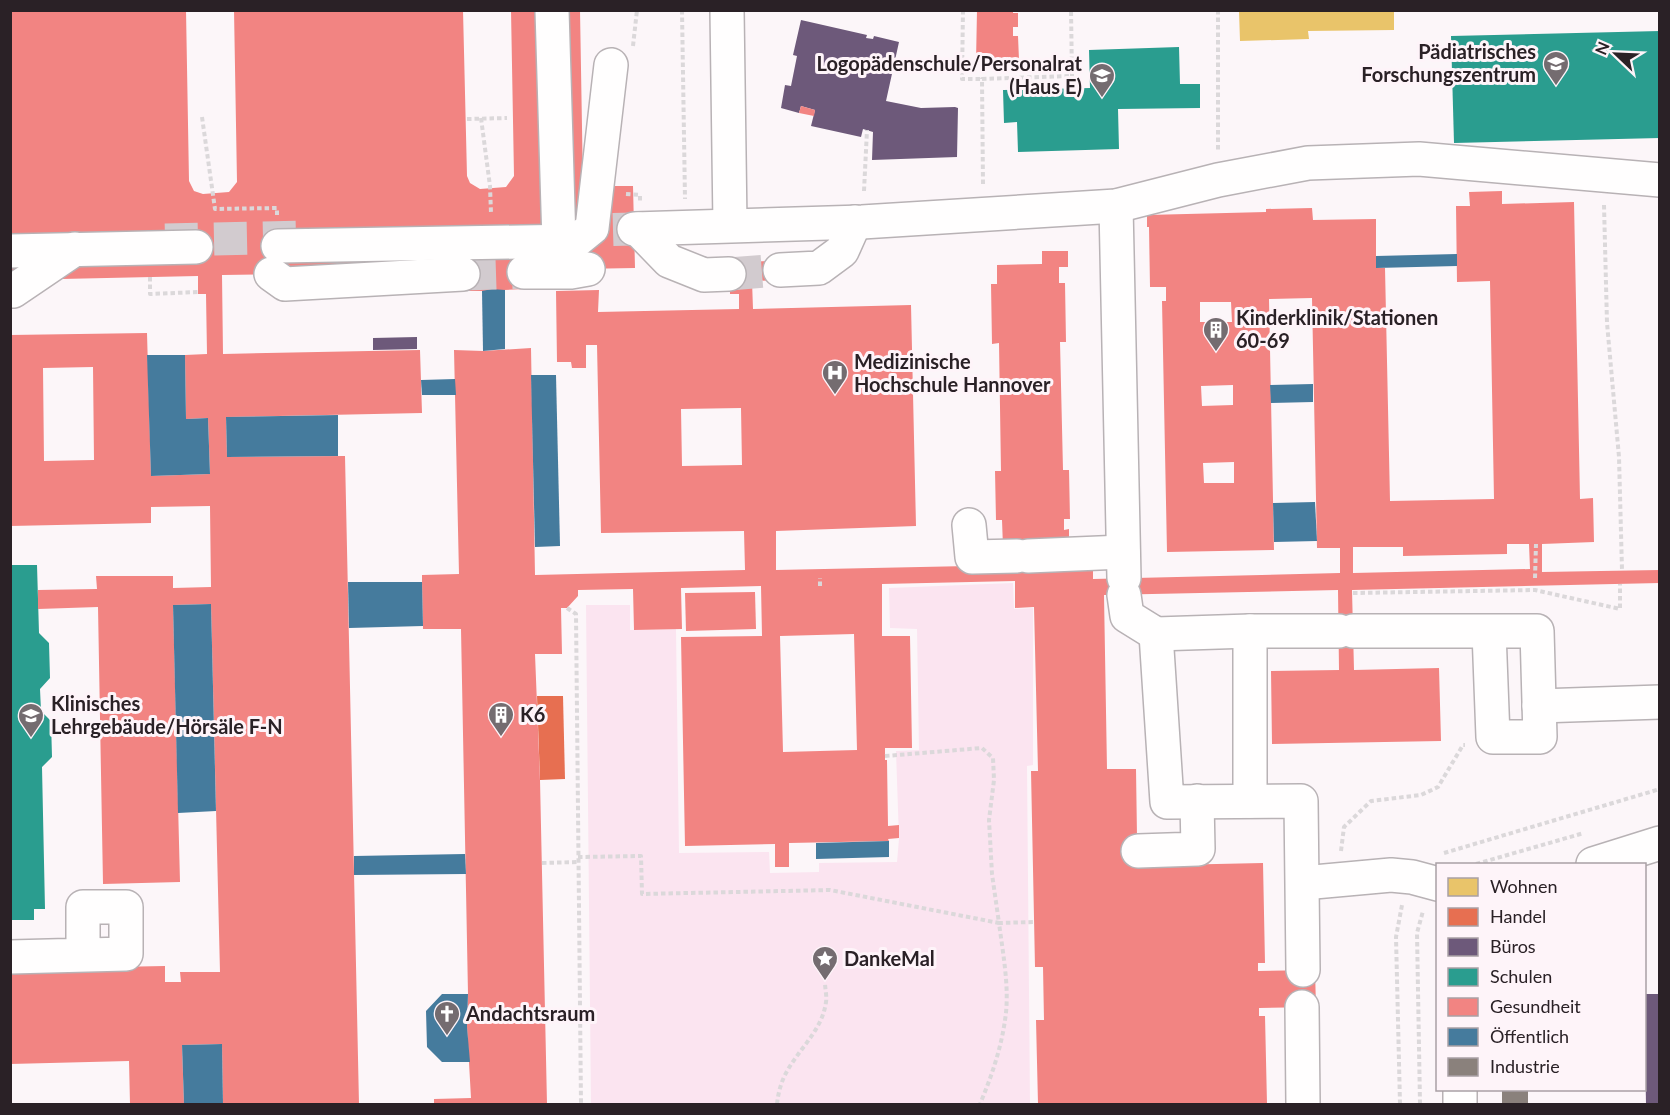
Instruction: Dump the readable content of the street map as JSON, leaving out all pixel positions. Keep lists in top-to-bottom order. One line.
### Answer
{"places":{"school or university":["Pädiatrisches Forschungszentrum","Logopädenschule/Personalrat (Haus E)","Klinisches Lehrgebäude/Hörsäle F-N"],"building":["Kinderklinik/Stationen 60-69","K6"],"hospital":["Medizinische Hochschule Hannover"],"place":["DankeMal"],"church":["Andachtsraum"]},"legend":["Wohnen","Handel","Büros","Schulen","Gesundheit","Öffentlich","Industrie"],"north":"top left"}
